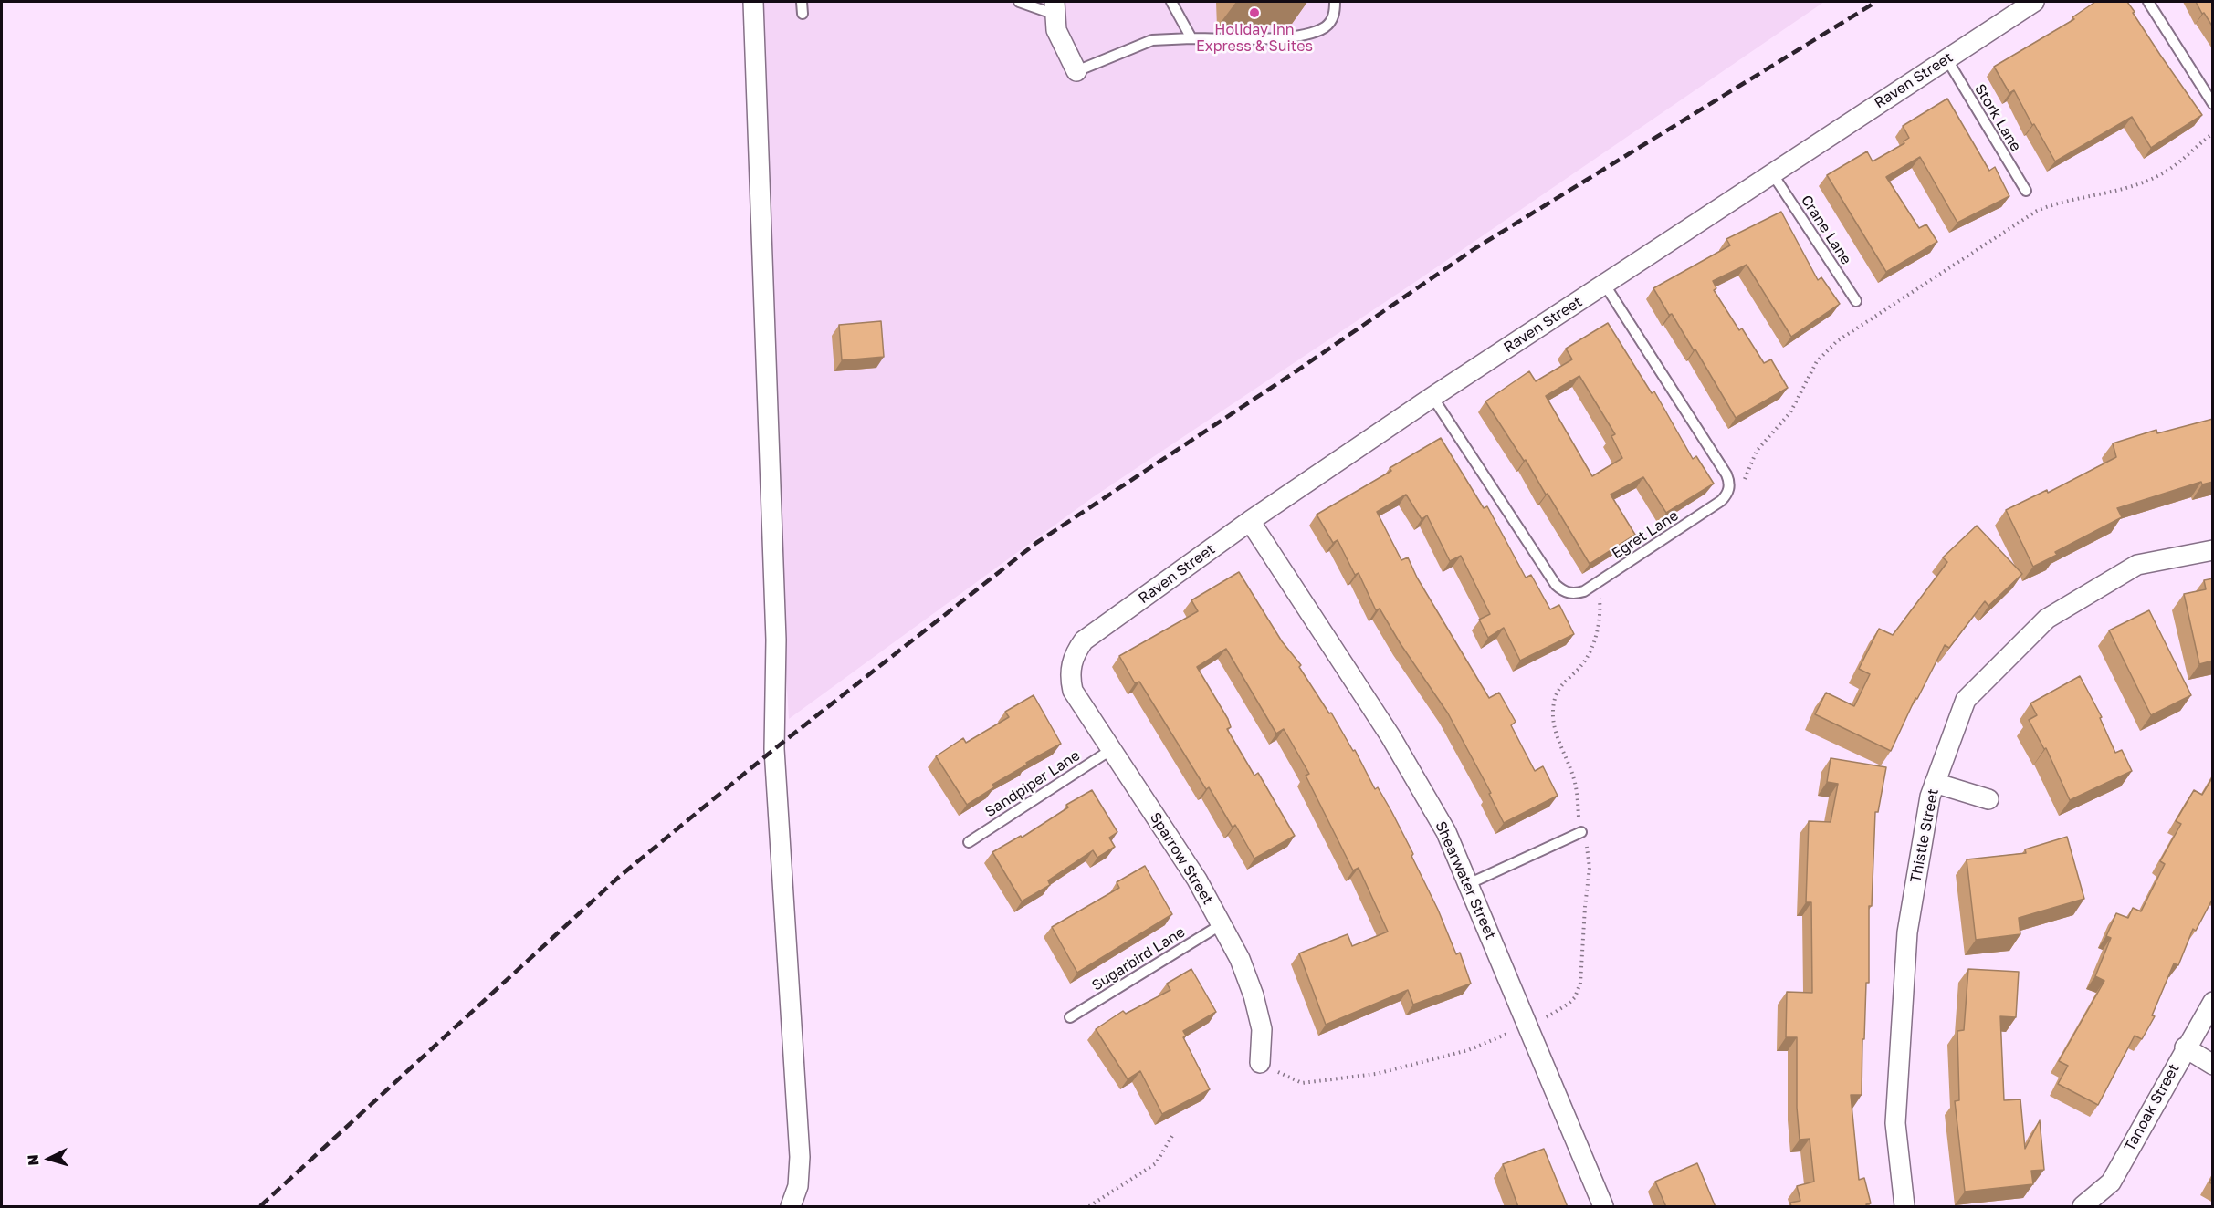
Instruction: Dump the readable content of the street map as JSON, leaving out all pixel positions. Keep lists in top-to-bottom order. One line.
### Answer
{"streets":{"street":["Raven Street","Thistle Street","Sparrow Street","Shearwater Street","Tanoak Street"],"lane":["Stork Lane","Crane Lane","Egret Lane","Sandpiper Lane","Sugarbird Lane"]},"crossings":[["Raven Street","Stork Lane"],["Raven Street","Crane Lane"],["Raven Street","Egret Lane"],["Raven Street","Sparrow Street"],["Raven Street","Shearwater Street"],["Sandpiper Lane","Sparrow Street"],["Sparrow Street","Sugarbird Lane"]],"places":["Holiday Inn Express & Suites"],"north":"left"}
